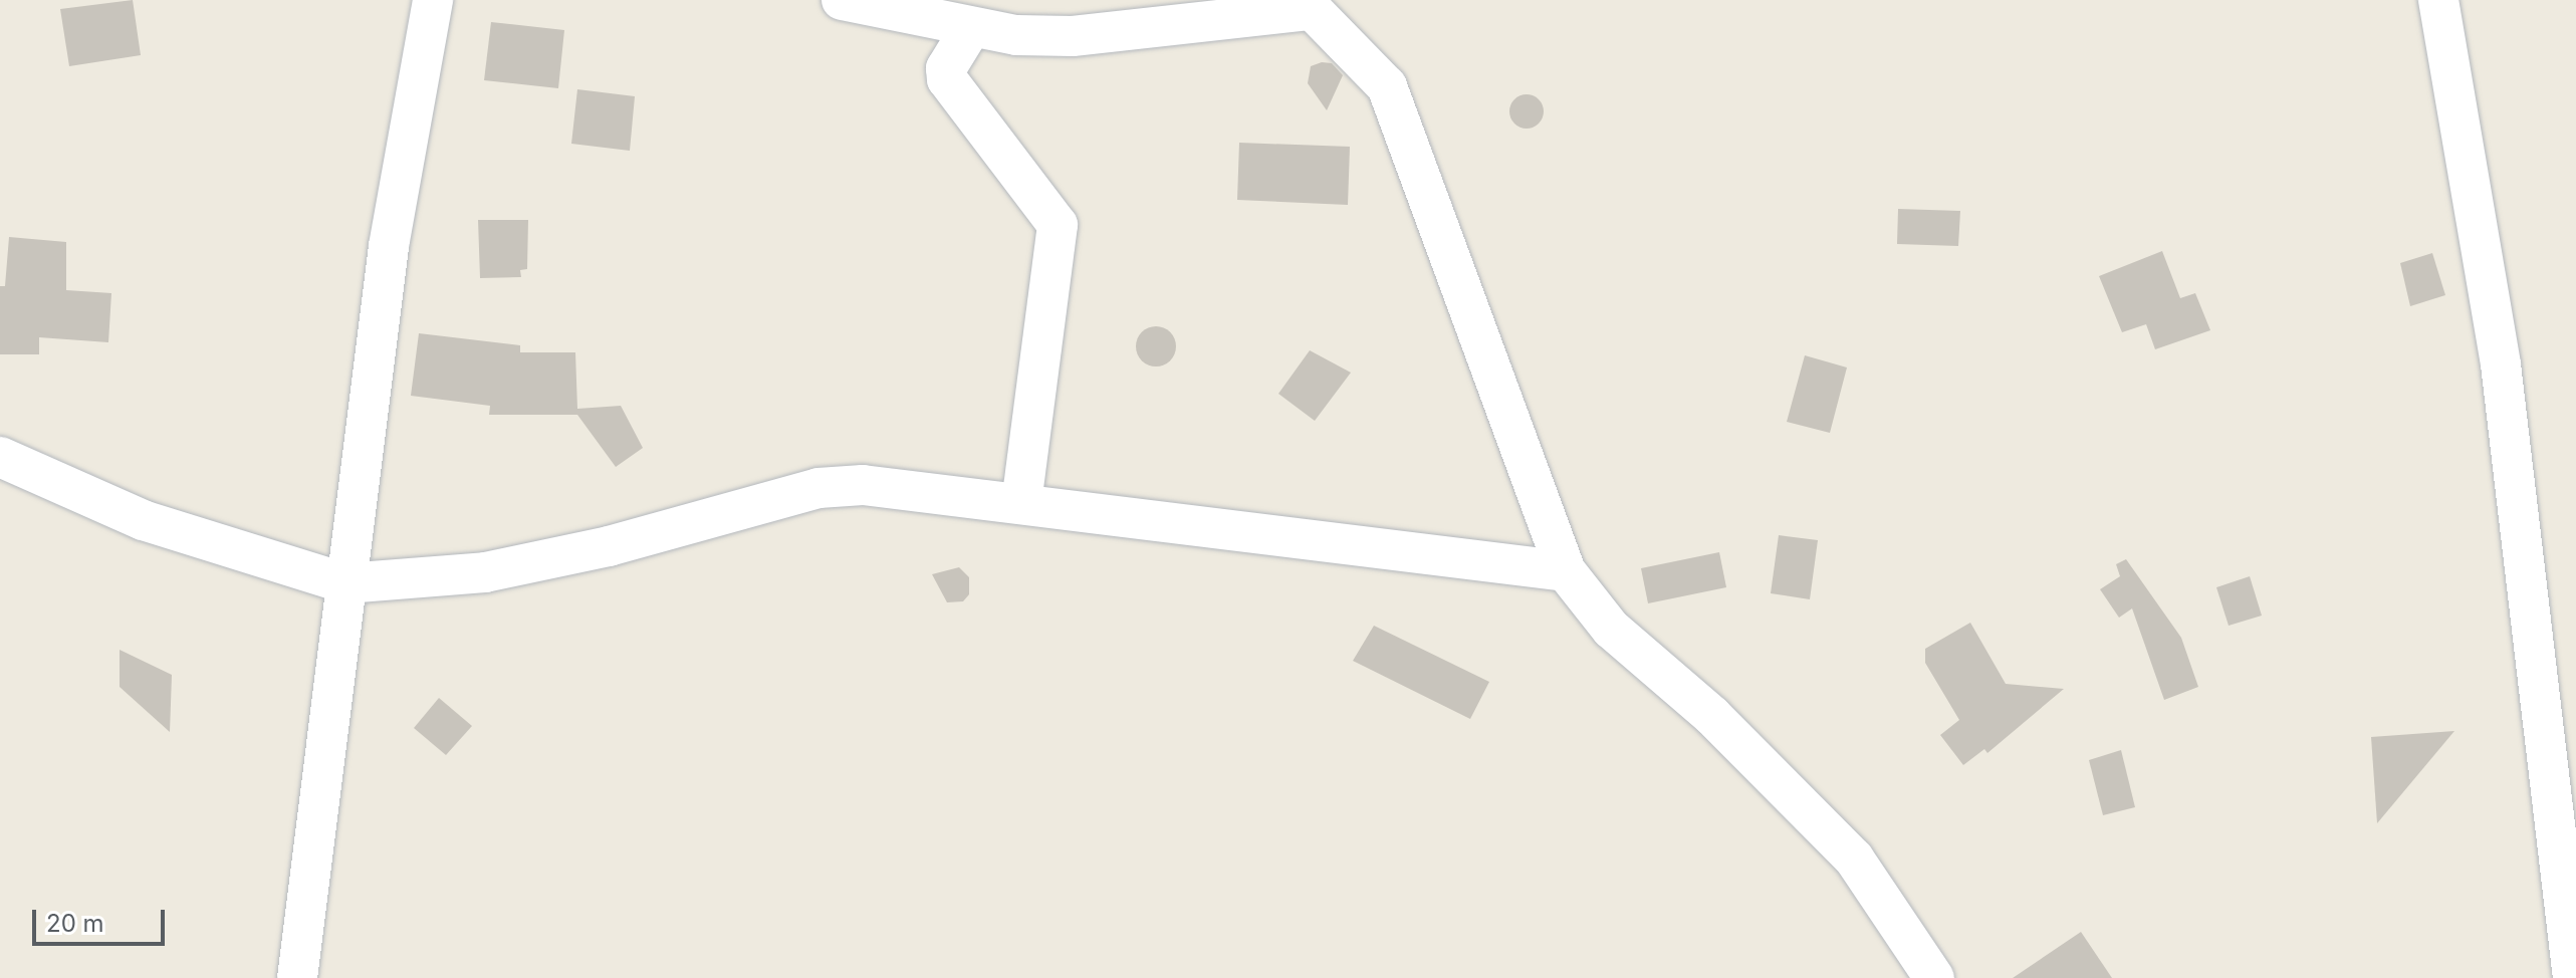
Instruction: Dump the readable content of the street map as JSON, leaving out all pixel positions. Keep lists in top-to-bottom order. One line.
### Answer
{"scale_bar":"20 m"}
